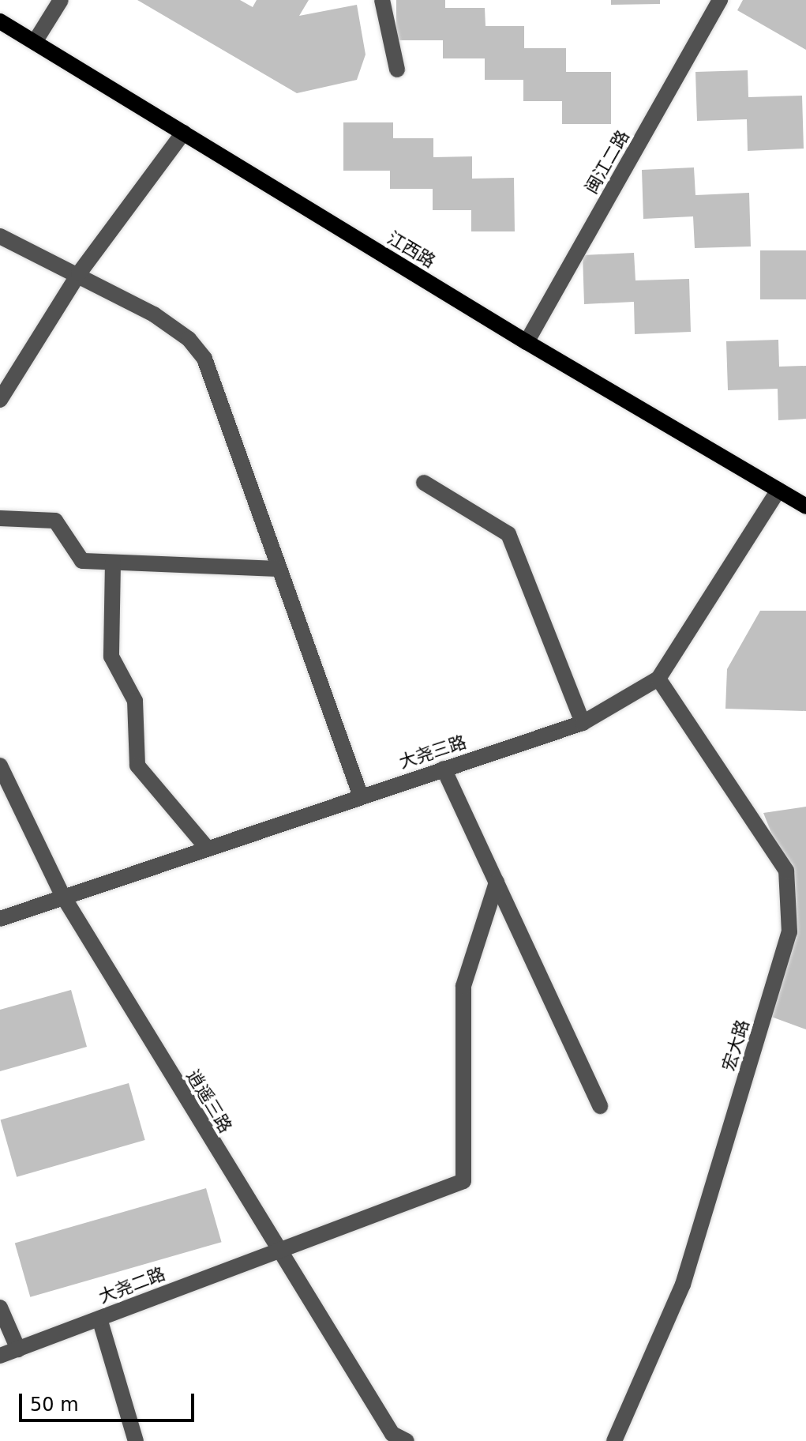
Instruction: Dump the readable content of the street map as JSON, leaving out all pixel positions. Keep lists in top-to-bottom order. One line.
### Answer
{"streets":{"main road":["江西路"],"street":["闽江二路","大尧三路","宏大路","逍遥三路","大尧二路"]},"crossings":[["闽江二路","江西路"],["江西路","大尧三路"],["大尧三路","宏大路"],["大尧三路","逍遥三路"],["逍遥三路","大尧二路"]],"scale_bar":"50 m"}
